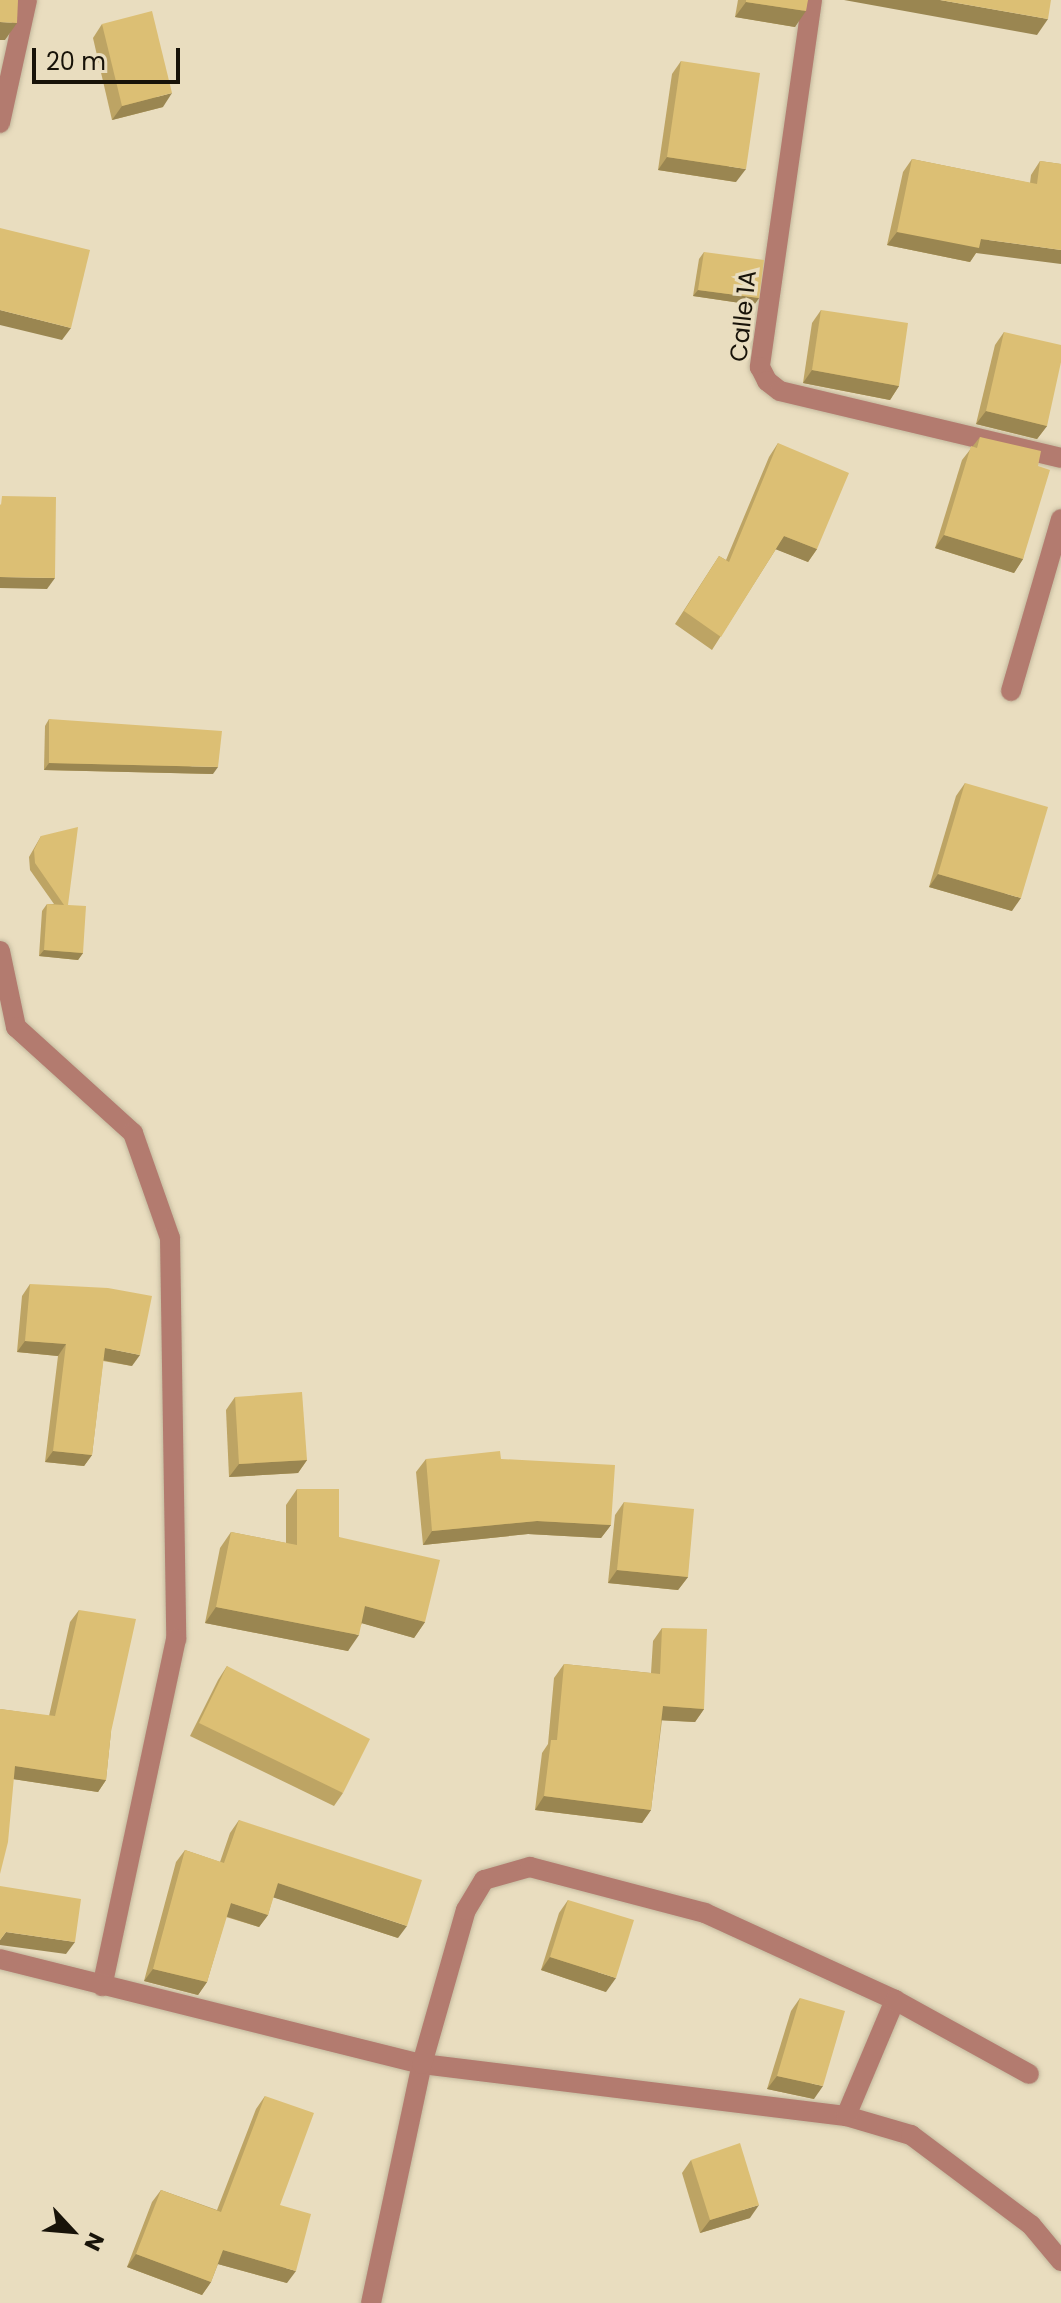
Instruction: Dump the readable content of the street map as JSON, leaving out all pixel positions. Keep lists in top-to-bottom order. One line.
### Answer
{"streets":{"street":["Calle 1A"]},"scale_bar":"20 m","north":"bottom right"}
